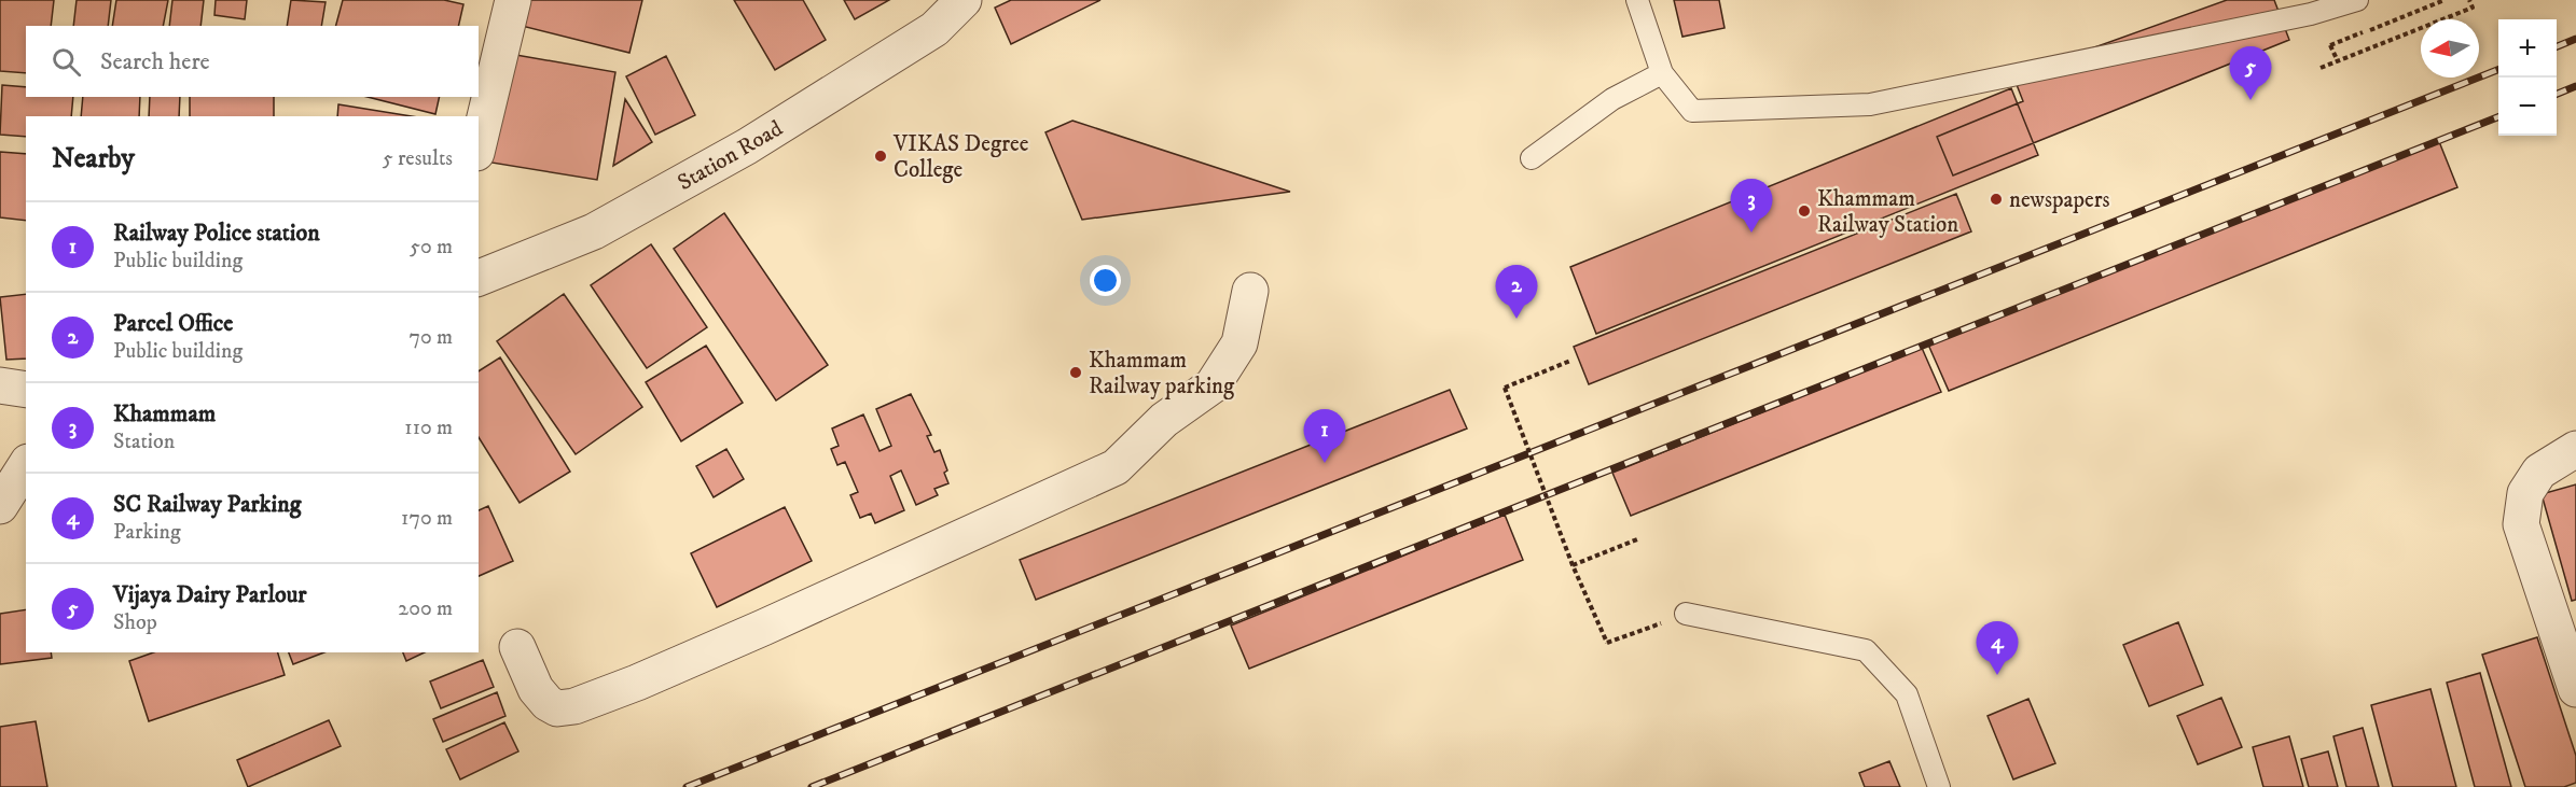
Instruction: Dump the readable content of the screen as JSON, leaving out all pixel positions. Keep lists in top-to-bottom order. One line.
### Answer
{"streets":{"street":["Station Road"]},"places":["VIKAS Degree College","newspapers","Khammam Railway Station","Khammam Railway parking"],"north":"left","page":{"map_buttons":["+","−"],"search":"Search here","pins":["5","3","2","1","4"],"heading":["Nearby","5 results"],"list":[{"mark":"1","name":"Railway Police station","note":"Public building","value":"50 m"},{"mark":"2","name":"Parcel Office","note":"Public building","value":"70 m"},{"mark":"3","name":"Khammam","note":"Station","value":"110 m"},{"mark":"4","name":"SC Railway Parking","note":"Parking","value":"170 m"},{"mark":"5","name":"Vijaya Dairy Parlour","note":"Shop","value":"200 m"}]}}
